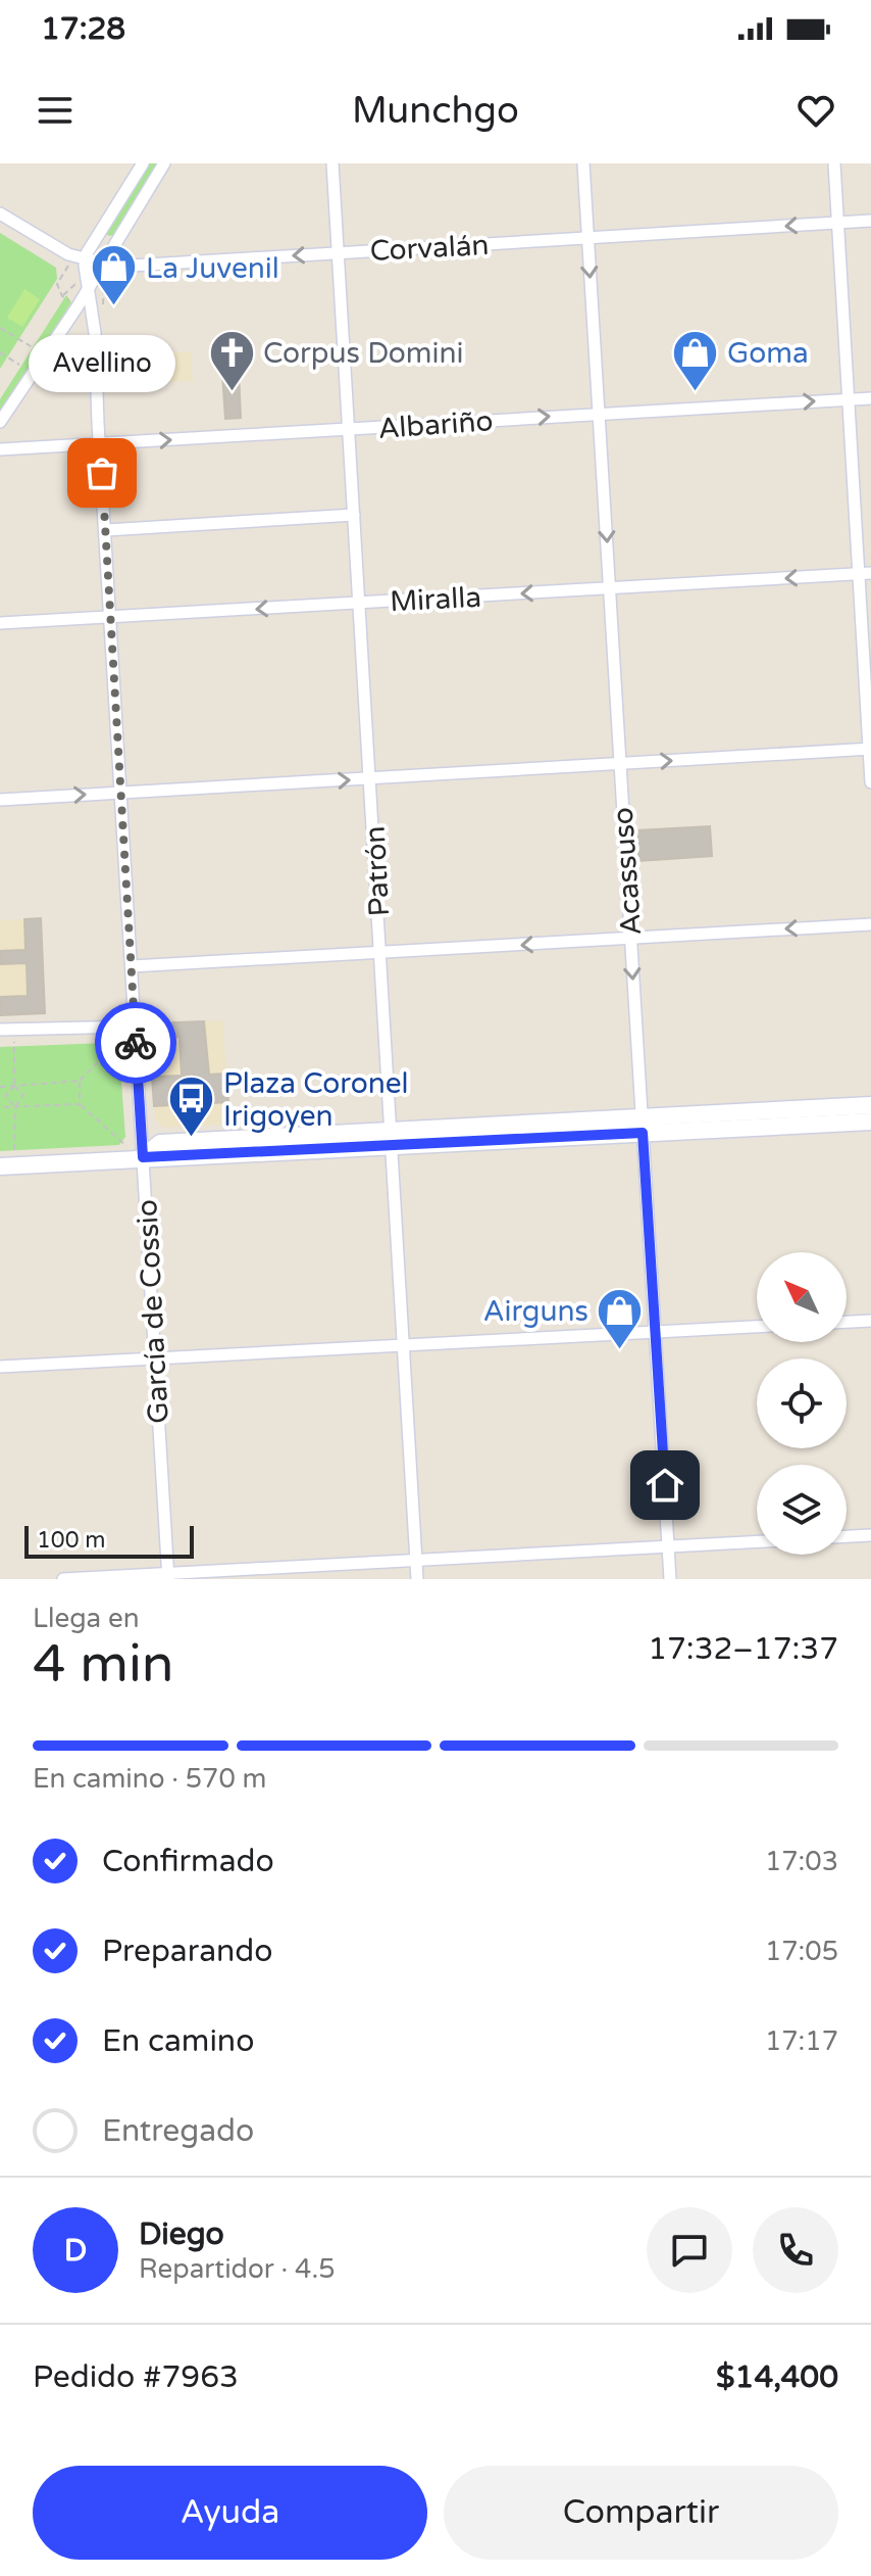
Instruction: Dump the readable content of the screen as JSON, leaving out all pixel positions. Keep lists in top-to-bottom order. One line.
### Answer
{"streets":{"street":["Corvalán","Albariño","Miralla","Patrón","Acassuso","García de Cossio"]},"crossings":[["Corvalán","Patrón"],["Corvalán","Acassuso"],["Corvalán","García de Cossio"],["Albariño","Patrón"],["Albariño","Acassuso"],["Albariño","García de Cossio"],["Miralla","Patrón"],["Miralla","Acassuso"],["Miralla","García de Cossio"]],"one_way":["Corvalán","Acassuso"],"places":{"shop":["La Juvenil","Goma","Airguns"],"church":["Corpus Domini"],"other":["Avellino"],"bus stop":["Plaza Coronel Irigoyen"]},"scale_bar":"100 m","north":"top left","page":{"status":"17:28","header":"Munchgo","bubble":"Avellino","scale":"100 m","heading":["4 min","Llega en","17:32–17:37"],"panel":["Diego","Repartidor · 4.5","Pedido #7963","$14,400"],"bar":"En camino · 570 m","list":[["Confirmado","17:03"],["Preparando","17:05"],["En camino","17:17"],"Entregado"],"round":"D","buttons":["Ayuda","Compartir"]}}
